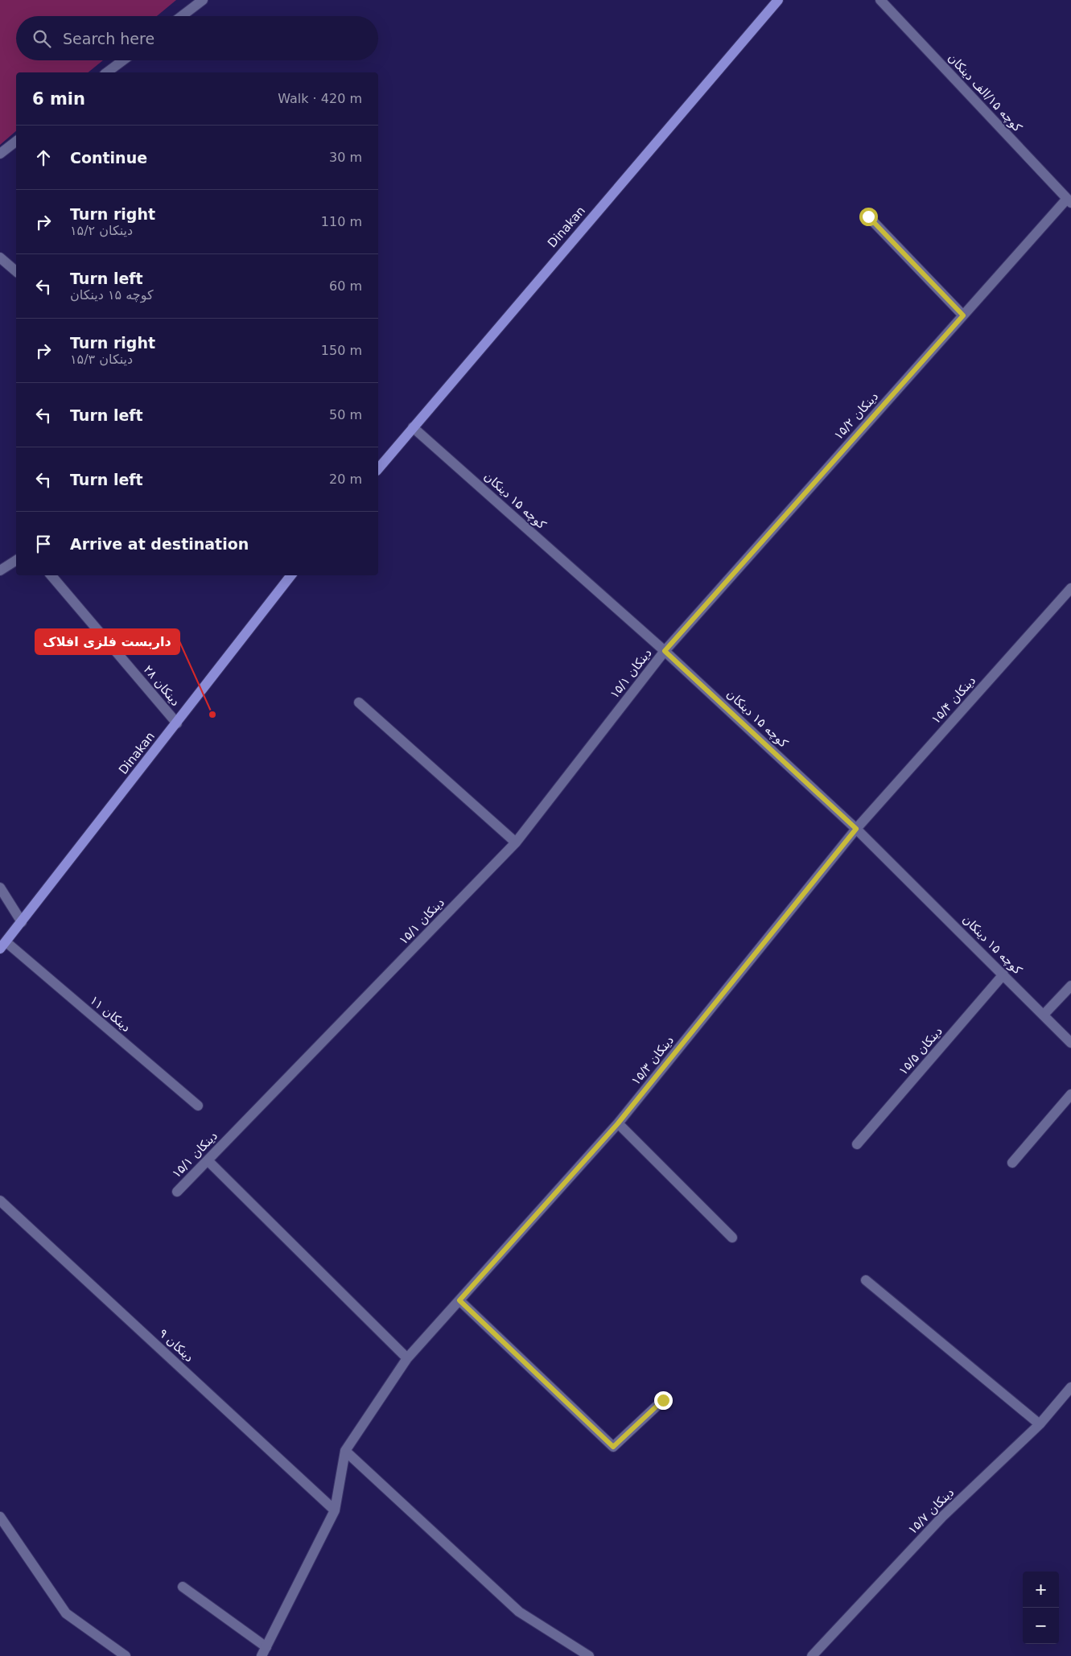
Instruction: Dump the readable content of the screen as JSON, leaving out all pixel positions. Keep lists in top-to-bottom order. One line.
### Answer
{"streets":{"main road":["Dinakan"],"street":["کوچه ۱۵/الف دینکان","۱۵/۲ دینکان","کوچه ۱۵ دینکان","۱۵/۱ دینکان","۲۸ دینکان","۱۵/۴ دینکان","۱۱ دینکان","۱۵/۵ دینکان","۱۵/۳ دینکان","۹ دینکان","۱۵/۷ دینکان"]},"crossings":[["کوچه ۱۵/الف دینکان","۱۵/۲ دینکان"],["Dinakan","کوچه ۱۵ دینکان"],["Dinakan","۲۸ دینکان"],["Dinakan","۱۱ دینکان"],["۱۵/۲ دینکان","کوچه ۱۵ دینکان"],["۱۵/۲ دینکان","۱۵/۱ دینکان"],["کوچه ۱۵ دینکان","۱۵/۱ دینکان"],["کوچه ۱۵ دینکان","۱۵/۴ دینکان"],["کوچه ۱۵ دینکان","۱۵/۵ دینکان"],["کوچه ۱۵ دینکان","۱۵/۳ دینکان"],["۱۵/۴ دینکان","۱۵/۳ دینکان"]],"places":["داربست فلزی افلاک"],"page":{"search":"Search here","heading":["6 min","Walk · 420 m"],"list":[["Continue","30 m"],["Turn right","۱۵/۲ دینکان","110 m"],["Turn left","کوچه ۱۵ دینکان","60 m"],["Turn right","۱۵/۳ دینکان","150 m"],["Turn left","50 m"],["Turn left","20 m"],"Arrive at destination"],"map_buttons":["+","−"]}}
